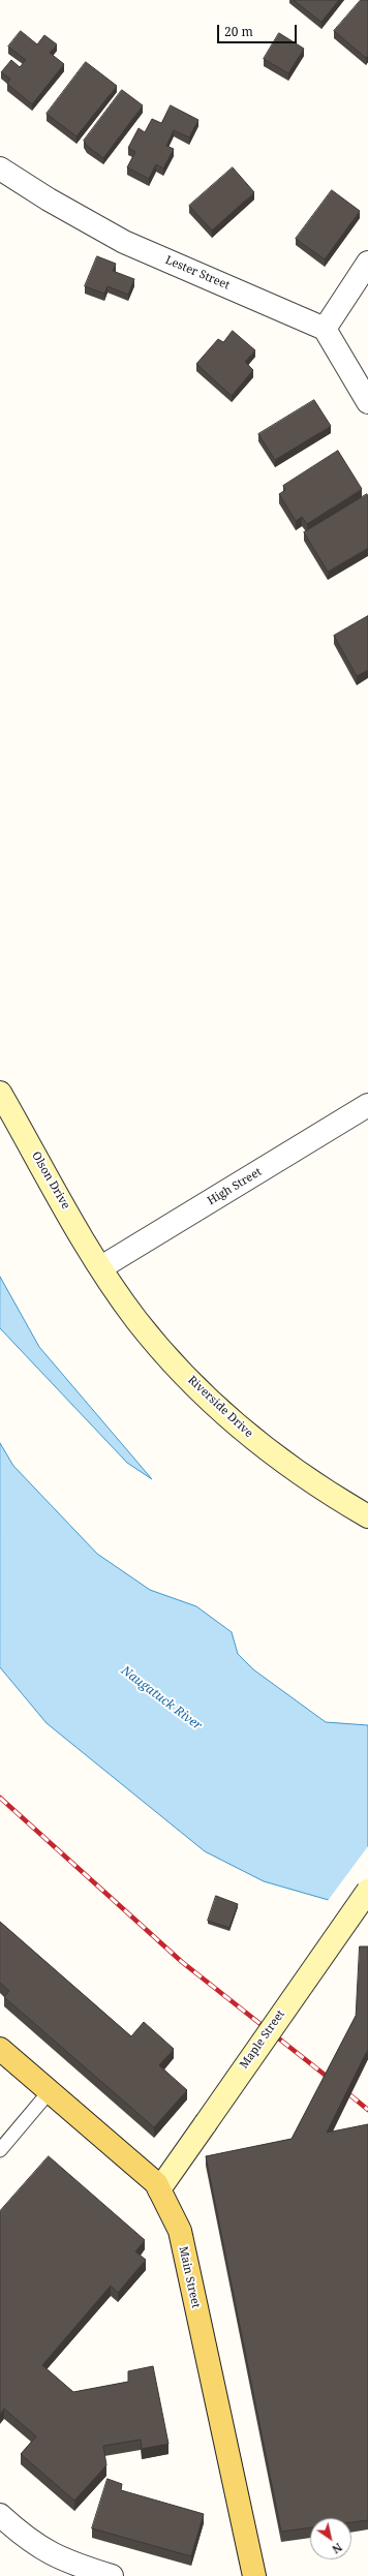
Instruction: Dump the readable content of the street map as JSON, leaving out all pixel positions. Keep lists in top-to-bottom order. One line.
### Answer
{"streets":{"main road":["Olson Drive","Riverside Drive","Maple Street","Main Street"],"street":["Lester Street","High Street"]},"crossings":[["Olson Drive","High Street"],["Olson Drive","Riverside Drive"],["High Street","Riverside Drive"],["Maple Street","Main Street"]],"water":["Naugatuck River"],"scale_bar":"20 m","north":"bottom right"}
